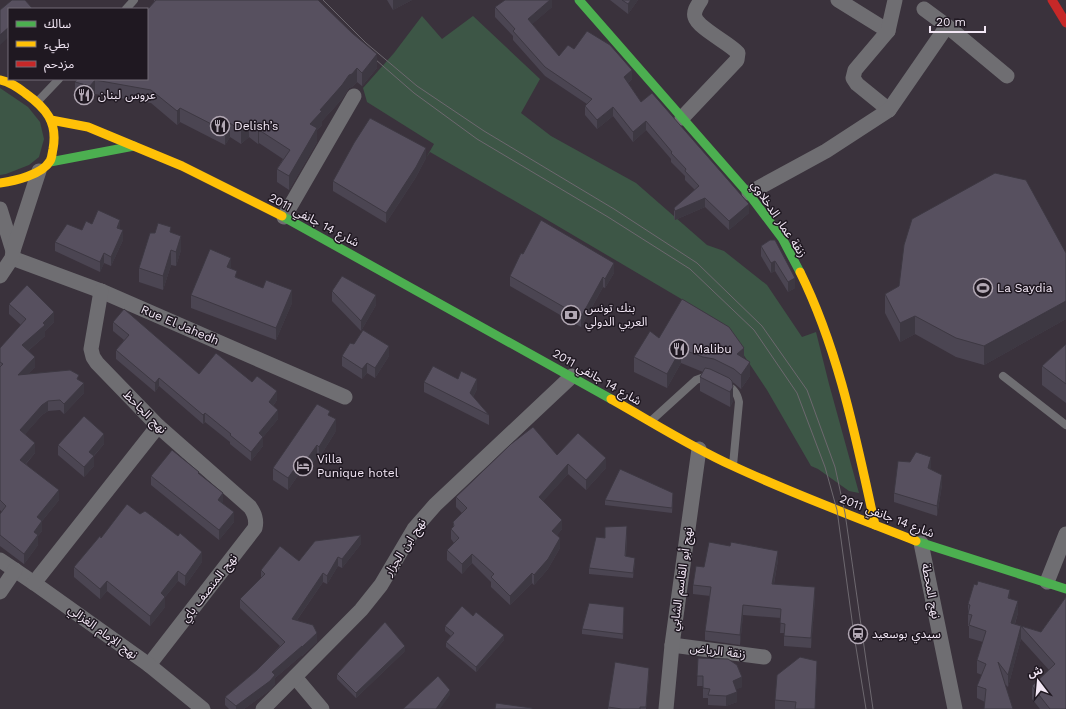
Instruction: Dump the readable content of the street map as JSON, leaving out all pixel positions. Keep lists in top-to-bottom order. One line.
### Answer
{"streets":{"main road":["زنقة عمار الدخلاوي","شارع 14 جانفي 2011"],"street":["Rue El Jahedh","نهج الجاحظ","نهج ابن الجزار","نهج أبو القاسم الشابي","نهج المنصف باي","نهج المحطة","نهج الإمام الغزالي","زنقة الرياض"]},"crossings":[["زنقة عمار الدخلاوي","شارع 14 جانفي 2011"],["شارع 14 جانفي 2011","نهج ابن الجزار"],["شارع 14 جانفي 2011","نهج أبو القاسم الشابي"],["شارع 14 جانفي 2011","نهج المحطة"],["Rue El Jahedh","نهج الجاحظ"],["نهج الجاحظ","نهج المنصف باي"],["نهج أبو القاسم الشابي","زنقة الرياض"],["نهج المنصف باي","نهج الإمام الغزالي"]],"places":{"restaurant":["عروس لبنان","Delish’s","Malibu"],"sports":["La Saydia"],"bank":["بنك تونس العربي الدولي"],"hotel":["Villa Punique hotel"],"station":["سيدي بوسعيد"]},"legend":["سالك","بطيء","مزدحم"],"scale_bar":"20 m","north":"top"}
